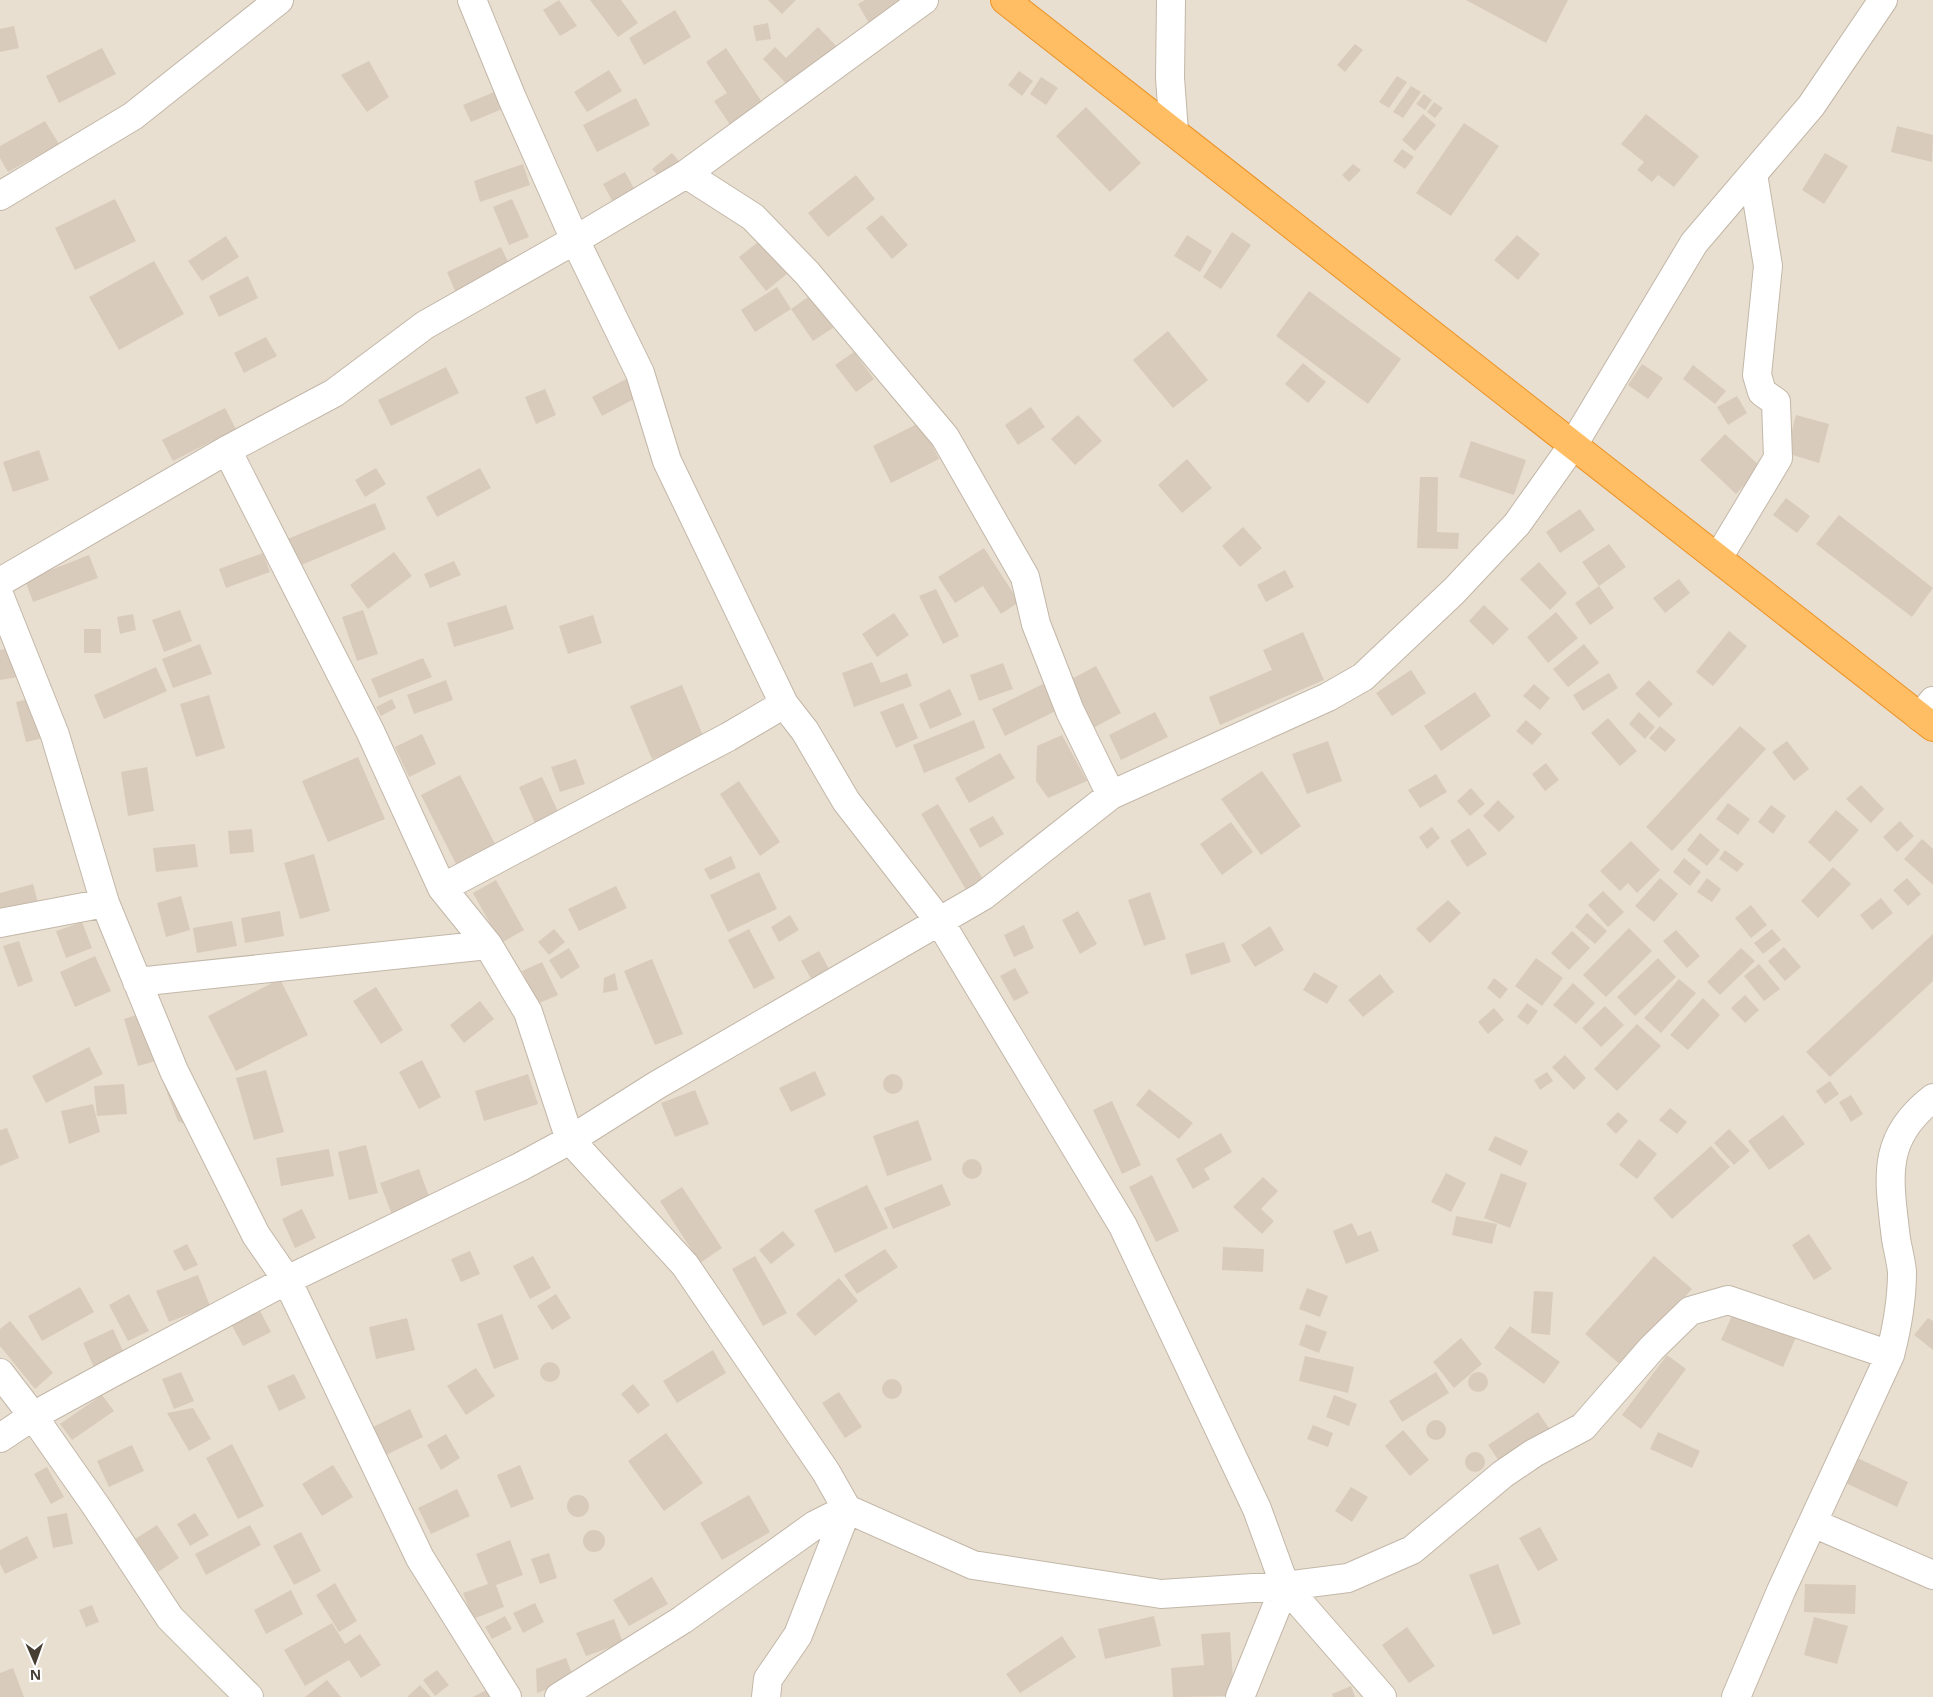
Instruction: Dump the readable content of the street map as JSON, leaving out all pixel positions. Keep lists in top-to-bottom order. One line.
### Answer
{"north":"bottom"}
